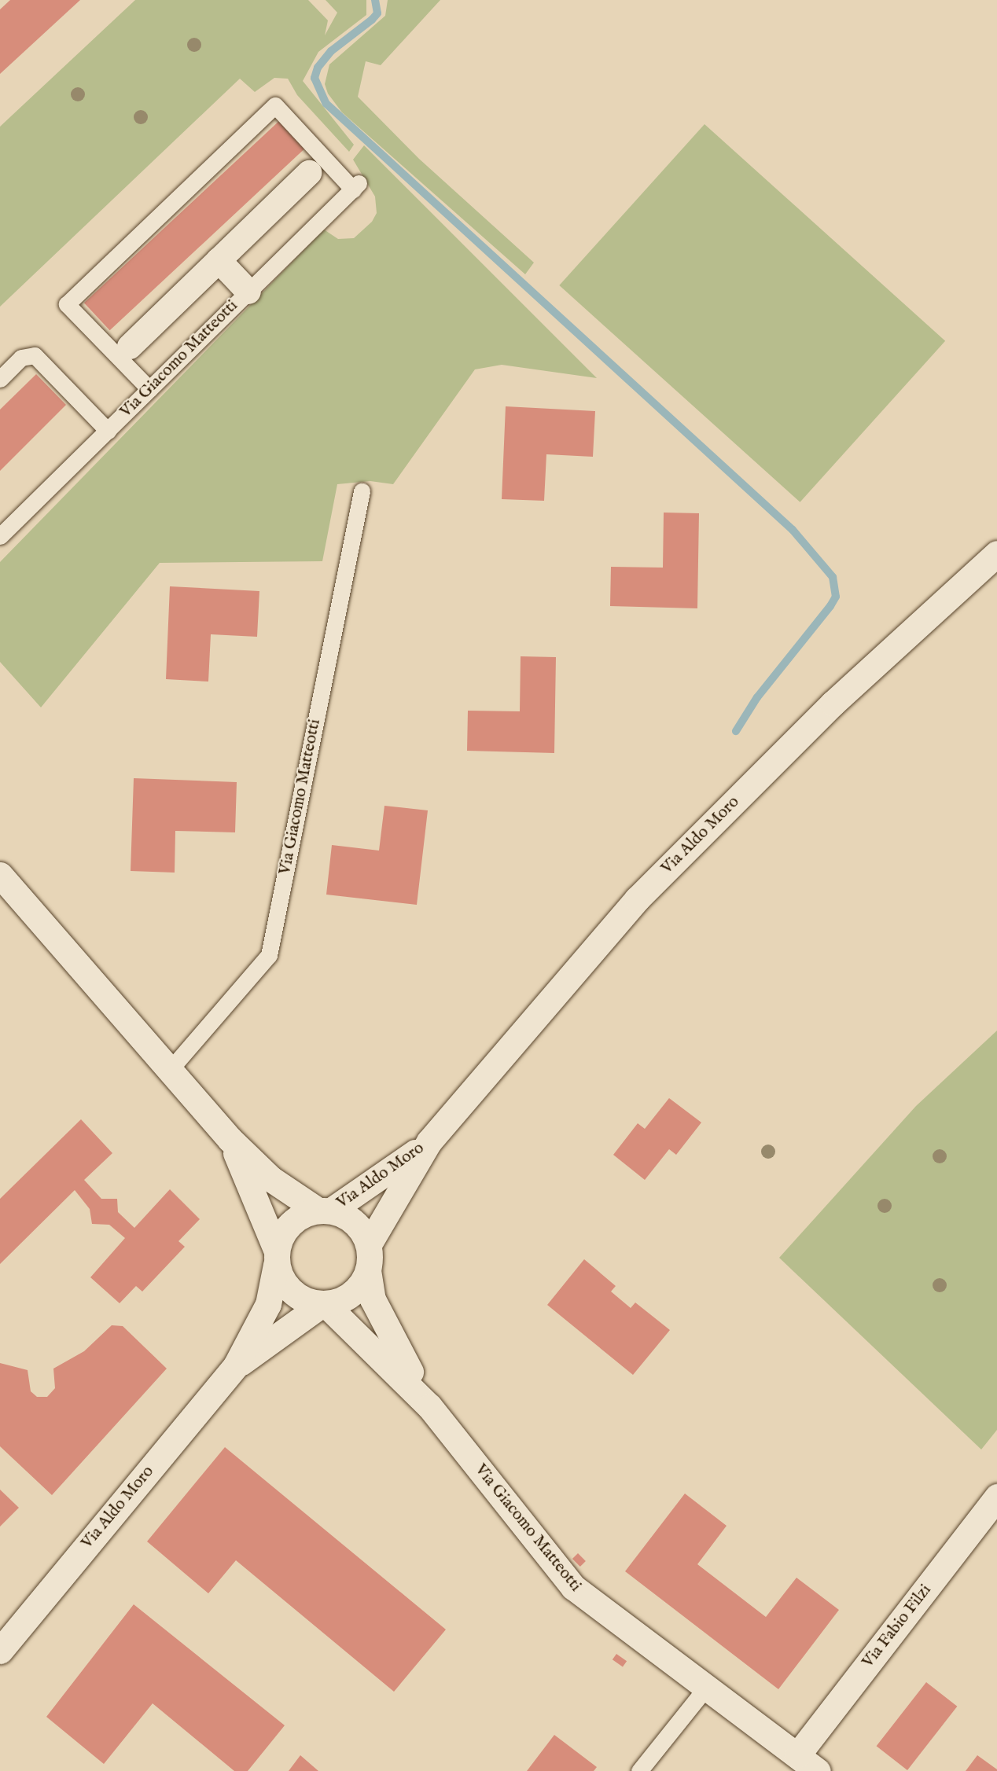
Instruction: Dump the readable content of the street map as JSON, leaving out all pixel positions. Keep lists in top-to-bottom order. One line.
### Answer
{"streets":{"street":["Via Giacomo Matteotti","Via Aldo Moro","Via Fabio Filzi"]},"crossings":[["Via Giacomo Matteotti","Via Aldo Moro"],["Via Giacomo Matteotti","Via Fabio Filzi"]]}
